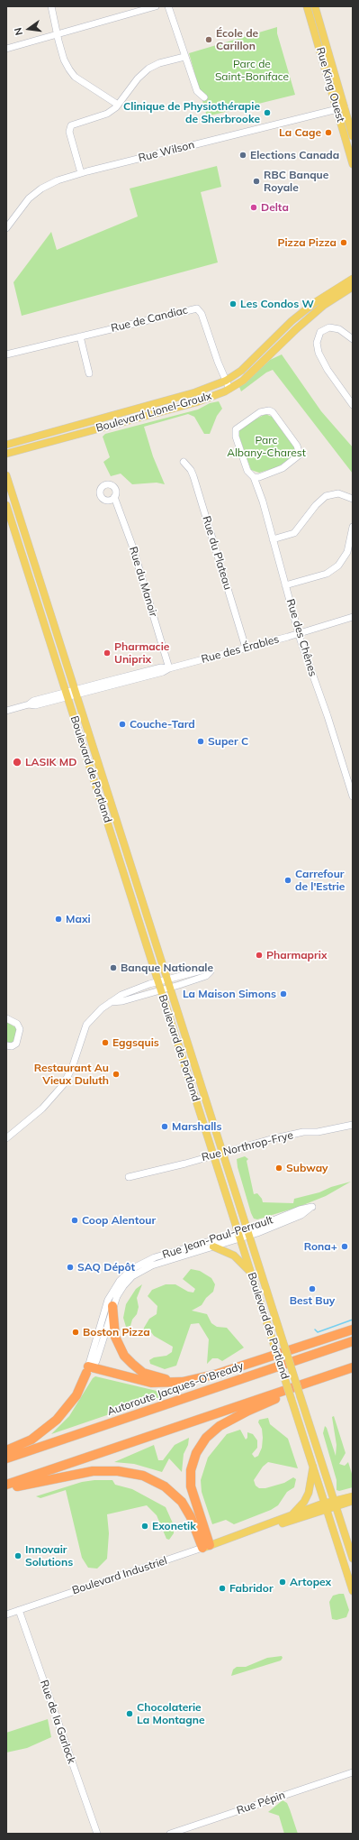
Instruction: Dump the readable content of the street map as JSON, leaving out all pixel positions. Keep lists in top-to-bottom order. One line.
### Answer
{"streets":{"highway":["Autoroute Jacques-O'Bready"],"main road":["Rue King Ouest","Boulevard Lionel-Groulx","Boulevard de Portland","Boulevard Industriel"],"street":["Rue Wilson","Rue de Candiac","Rue du Plateau","Rue du Manoir","Rue des Chênes","Rue des Érables","Rue Northrop-Frye","Rue Jean-Paul-Perrault","Rue de la Garlock","Rue Pépin"]},"crossings":[["Rue King Ouest","Rue Wilson"],["Rue de Candiac","Boulevard Lionel-Groulx"],["Rue du Plateau","Rue des Érables"],["Rue du Manoir","Rue des Érables"],["Rue des Chênes","Rue des Érables"],["Rue des Érables","Boulevard de Portland"],["Boulevard de Portland","Rue Northrop-Frye"],["Boulevard de Portland","Rue Jean-Paul-Perrault"],["Boulevard de Portland","Boulevard Industriel"],["Boulevard Industriel","Rue de la Garlock"]],"parks":["Parc de Saint-Boniface","Parc Albany-Charest"],"places":["École de Carillon","Clinique de Physiothérapie de Sherbrooke","La Cage","Elections Canada","RBC Banque Royale","Delta","Pizza Pizza","Les Condos W","Pharmacie Uniprix","Couche-Tard","Super C","LASIK MD","Carrefour de l'Estrie","Maxi","Pharmaprix","Banque Nationale","La Maison Simons","Eggsquis","Restaurant Au Vieux Duluth","Marshalls","Subway","Coop Alentour","Rona+","SAQ Dépôt","Best Buy","Boston Pizza","Exonetik","Innovair Solutions","Artopex","Fabridor","Chocolaterie La Montagne"],"north":"left"}
